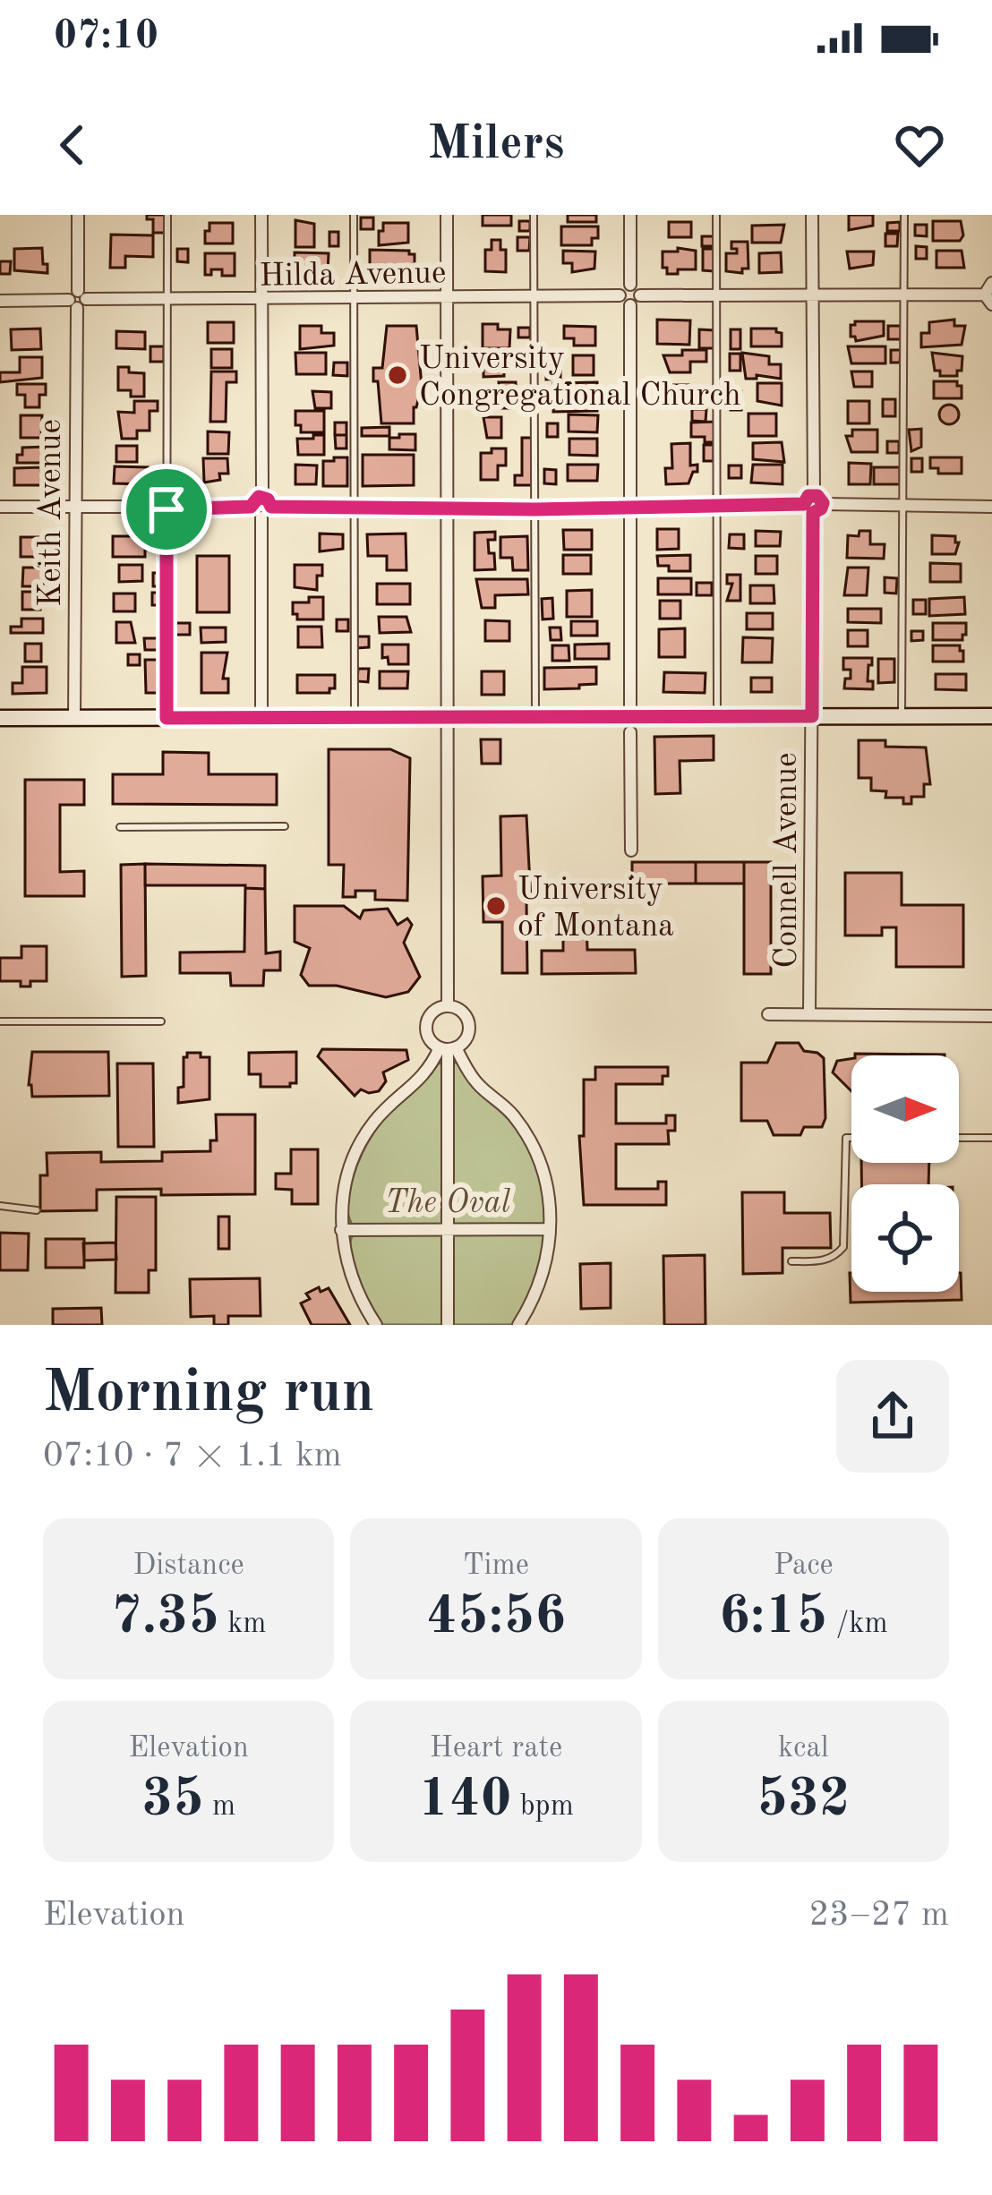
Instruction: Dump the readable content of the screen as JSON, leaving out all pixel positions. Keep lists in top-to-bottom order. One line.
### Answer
{"streets":{"street":["Hilda Avenue","Keith Avenue","Connell Avenue"]},"crossings":[["Hilda Avenue","Keith Avenue"]],"parks":["The Oval"],"places":["University Congregational Church","University of Montana"],"north":"right","page":{"status":"07:10","header":"Milers","heading":["Morning run","07:10 · 7 × 1.1 km"],"stats":[["Distance","7.35 km"],["Time","45:56"],["Pace","6:15 /km"],["Elevation","35 m"],["Heart rate","140 bpm"],["kcal","532"]],"chart":["Elevation","23–27 m"]}}
